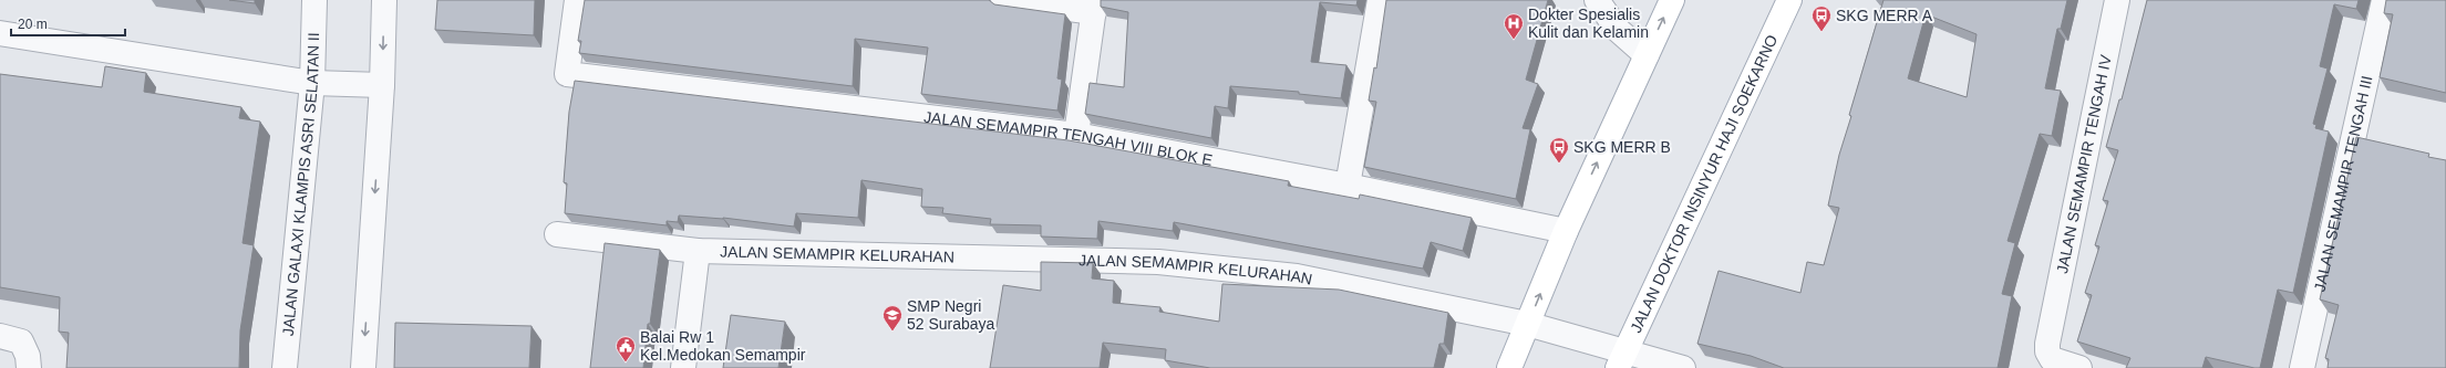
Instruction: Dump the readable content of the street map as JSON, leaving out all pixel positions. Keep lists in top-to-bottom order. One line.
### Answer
{"streets":{"main road":["JALAN DOKTOR INSINYUR HAJI SOEKARNO"],"street":["JALAN SEMAMPIR TENGAH VIII BLOK E","JALAN SEMAMPIR TENGAH IV","JALAN SEMAMPIR TENGAH III","JALAN GALAXI KLAMPIS ASRI SELATAN II","JALAN SEMAMPIR KELURAHAN"]},"crossings":[["JALAN DOKTOR INSINYUR HAJI SOEKARNO","JALAN SEMAMPIR KELURAHAN"]],"places":{"bus stop":["SKG MERR A","SKG MERR B"],"hospital":["Dokter Spesialis Kulit dan Kelamin"],"school or university":["SMP Negri 52 Surabaya"],"public building":["Balai Rw 1 Kel.Medokan Semampir"]},"scale_bar":"20 m"}
